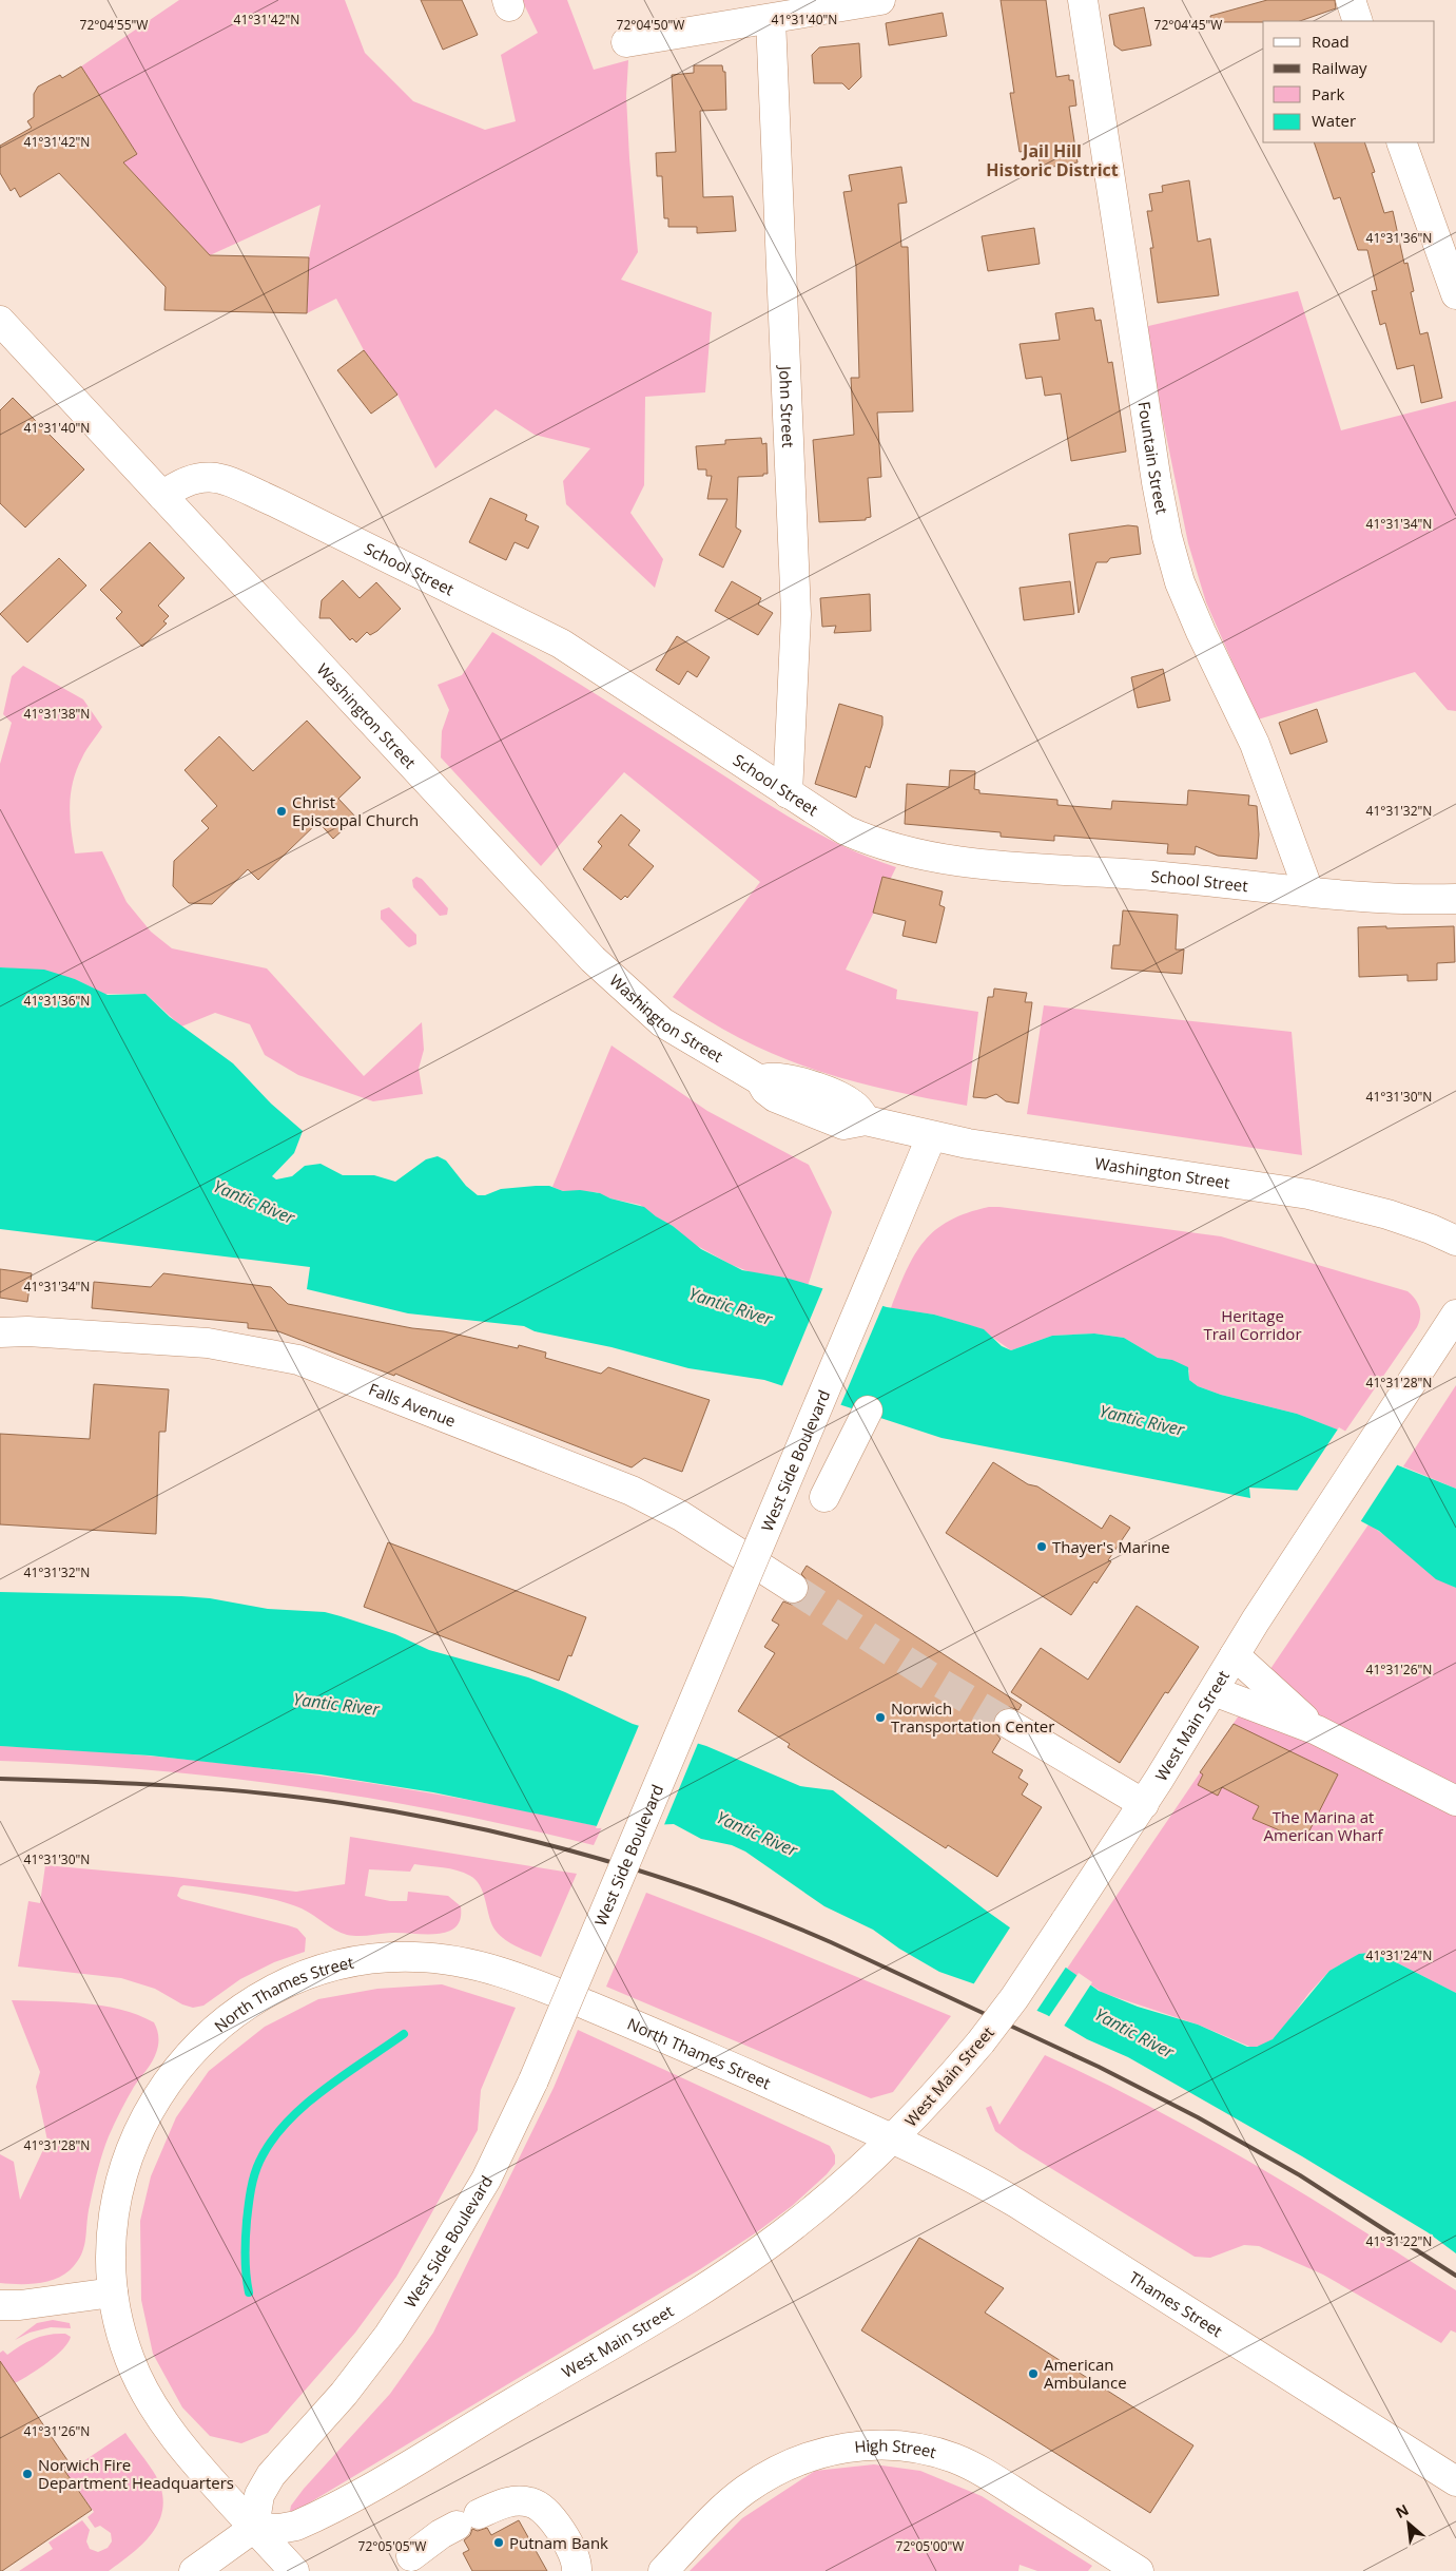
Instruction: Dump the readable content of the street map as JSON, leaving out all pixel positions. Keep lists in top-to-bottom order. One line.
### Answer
{"streets":{"main road":["John Street","Fountain Street","School Street","Washington Street","Falls Avenue","West Side Boulevard","West Main Street","North Thames Street","Thames Street","High Street"]},"crossings":[["John Street","School Street"],["Fountain Street","School Street"],["School Street","Washington Street"],["Washington Street","West Side Boulevard"],["West Side Boulevard","West Main Street"],["West Side Boulevard","North Thames Street"],["West Main Street","North Thames Street"],["West Main Street","Thames Street"],["North Thames Street","Thames Street"]],"districts":["Jail Hill Historic District"],"water":["Yantic River"],"parks":["Heritage Trail Corridor","The Marina at American Wharf"],"places":["Christ Episcopal Church","Thayer's Marine","Norwich Transportation Center","American Ambulance","Norwich Fire Department Headquarters","Putnam Bank"],"legend":["Road","Railway","Park","Water"],"north":"top left","coordinates":["41°31'42\"N","41°31'40\"N","72°04'55\"W","72°04'50\"W","72°04'45\"W","41°31'36\"N","41°31'34\"N","41°31'38\"N","41°31'32\"N","41°31'30\"N","41°31'28\"N","41°31'26\"N","41°31'24\"N","41°31'22\"N","72°05'05\"W","72°05'00\"W"]}
